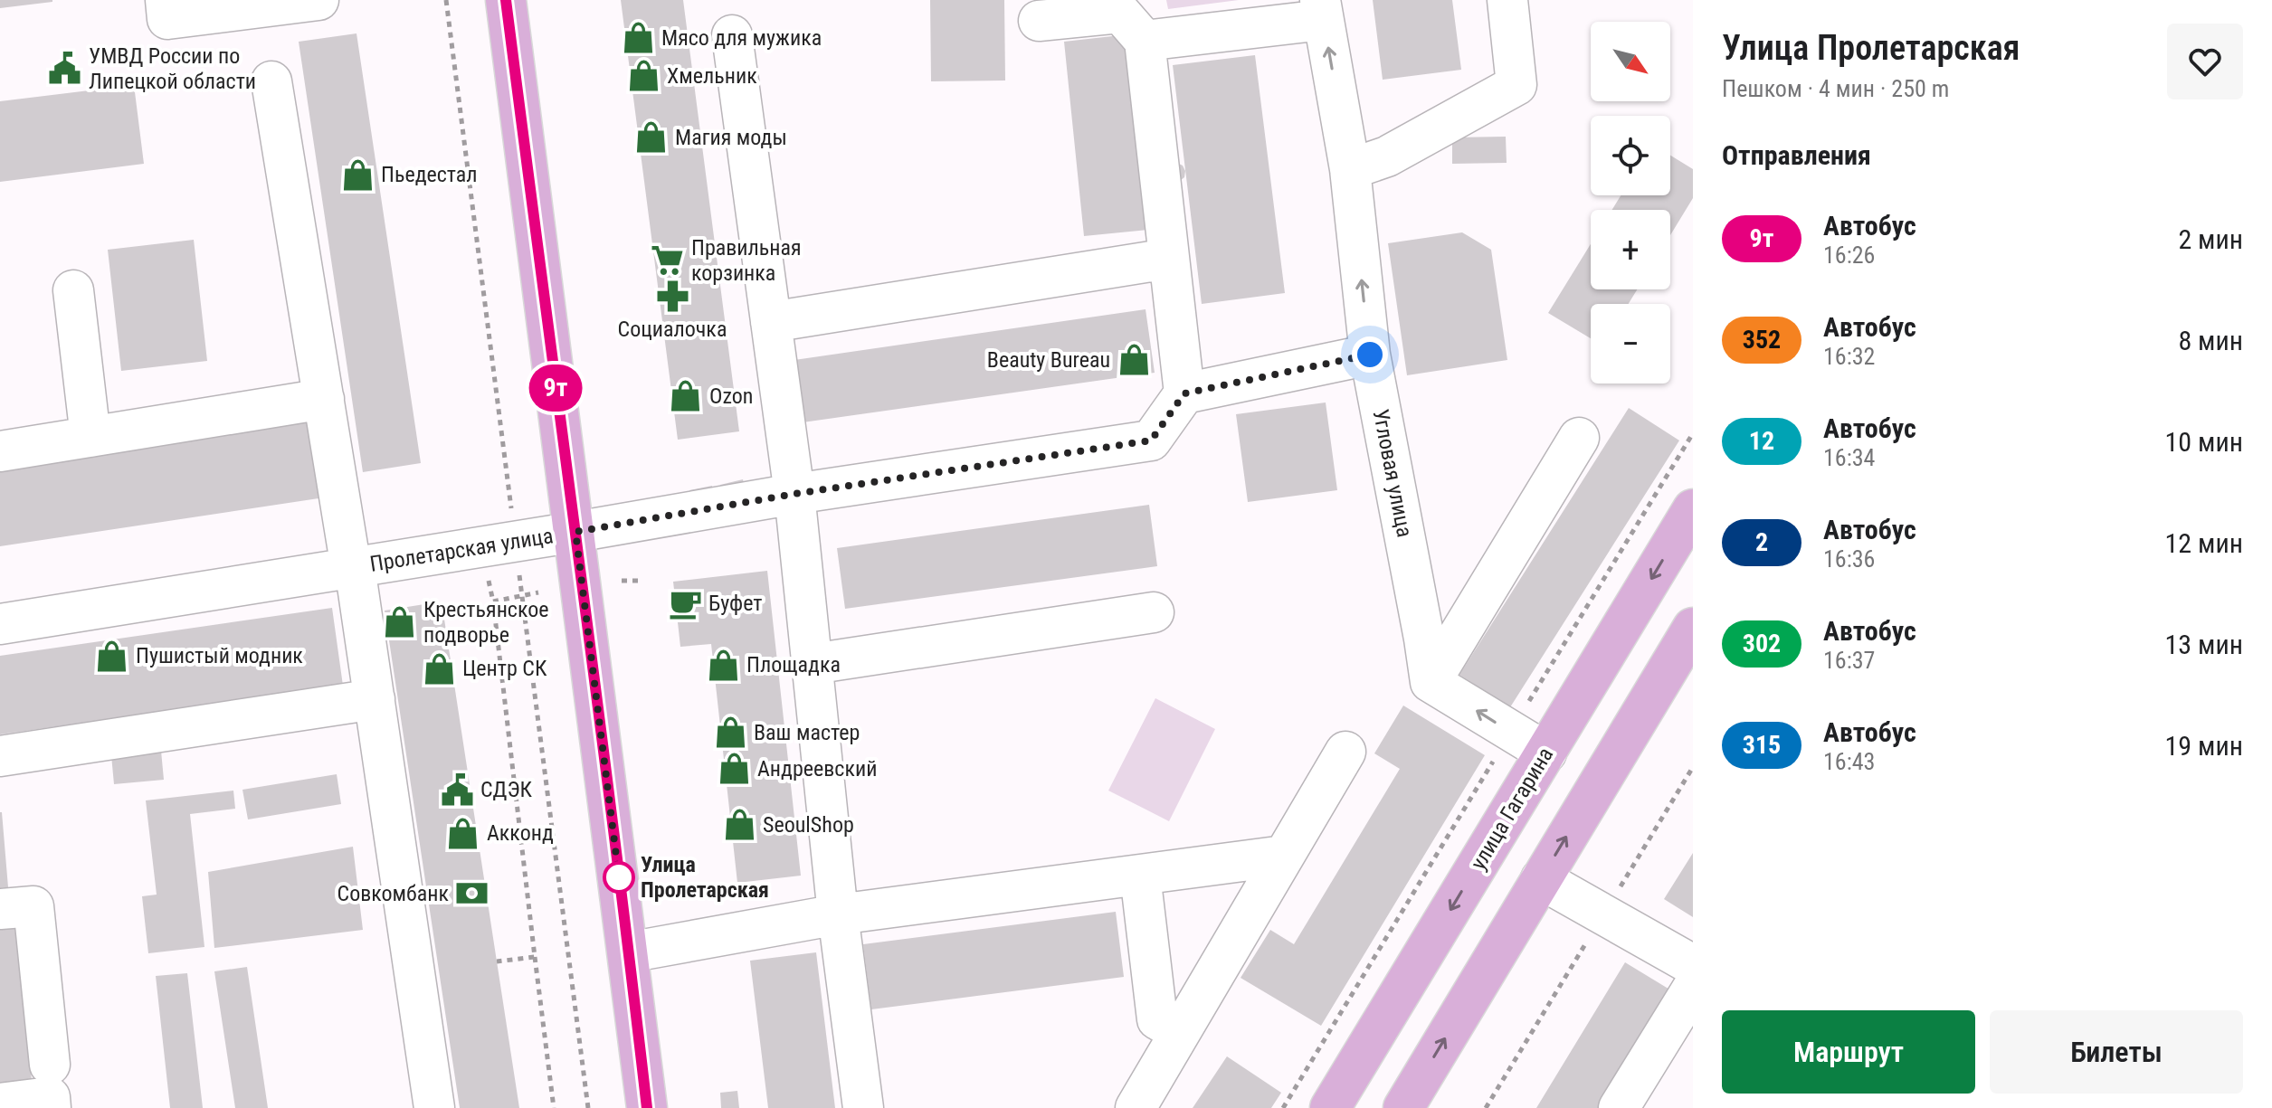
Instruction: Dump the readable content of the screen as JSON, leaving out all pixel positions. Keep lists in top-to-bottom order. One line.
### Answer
{"streets":{"main road":["улица Гагарина"],"street":["Угловая улица","Пролетарская улица"]},"places":{"shop":["Мясо для мужика","Хмельник","Магия моды","Пьедестал","Beauty Bureau","Ozon","Крестьянское подворье","Пушистый модник","Площадка","Центр СК","Ваш мастер","Андреевский","SeoulShop","Акконд"],"public building":["УМВД России по Липецкой области","СДЭК"],"supermarket":["Правильная корзинка"],"pharmacy":["Социалочка"],"cafe":["Буфет"],"other":["Улица Пролетарская"],"bank":["Совкомбанк"]},"lines":["bus line 9т"],"north":"bottom right","page":{"on_map":"9т","heading":[["Улица Пролетарская","Пешком · 4 мин · 250 m"],"Отправления"],"map_buttons":["+","−"],"list":[{"mark":"9т","name":"Автобус","note":"16:26","value":"2 мин"},{"mark":"352","name":"Автобус","note":"16:32","value":"8 мин"},{"mark":"12","name":"Автобус","note":"16:34","value":"10 мин"},{"mark":"2","name":"Автобус","note":"16:36","value":"12 мин"},{"mark":"302","name":"Автобус","note":"16:37","value":"13 мин"},{"mark":"315","name":"Автобус","note":"16:43","value":"19 мин"}],"buttons":["Маршрут","Билеты"]}}
